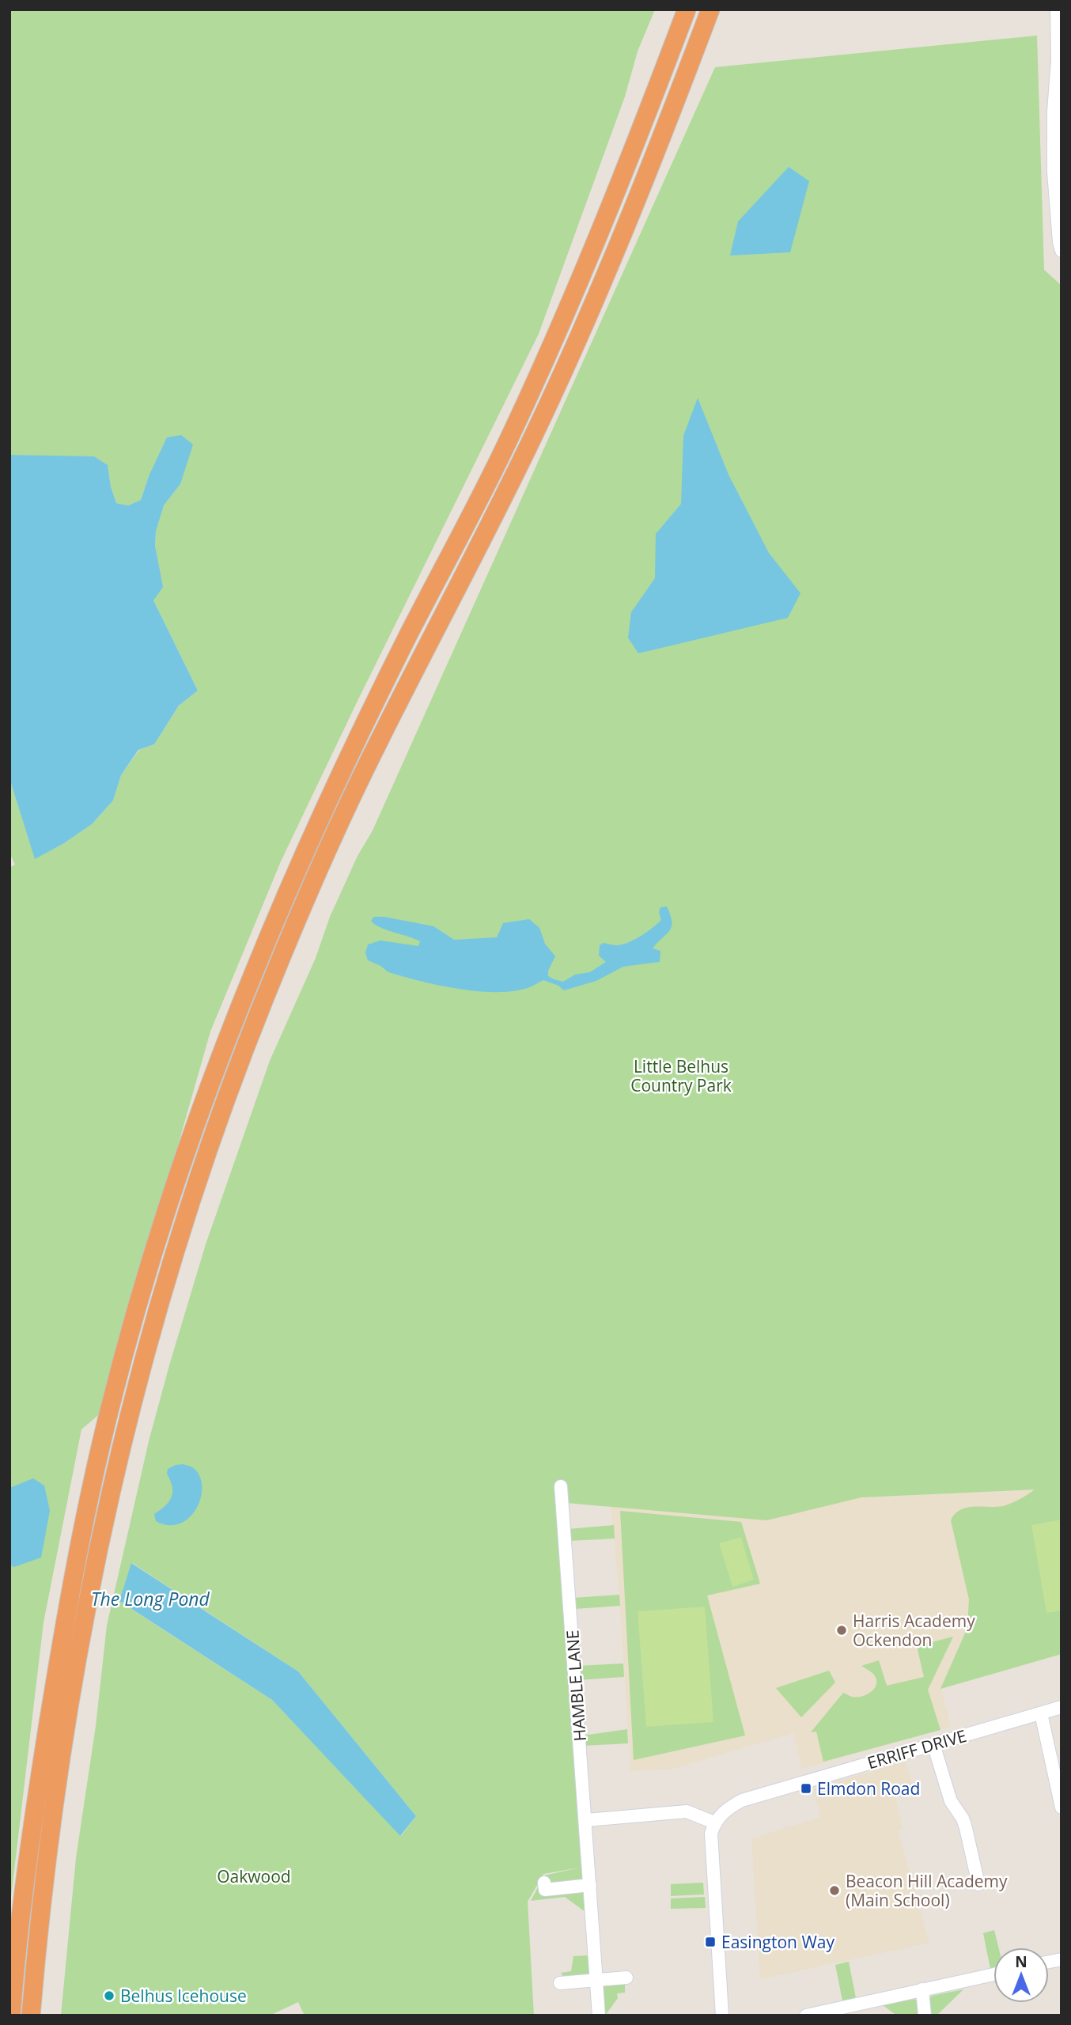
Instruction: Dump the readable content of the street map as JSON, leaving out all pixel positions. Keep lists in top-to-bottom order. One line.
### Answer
{"streets":{"street":["HAMBLE LANE","ERRIFF DRIVE"]},"water":["The Long Pond"],"parks":["Little Belhus Country Park","Oakwood"],"places":{"other":["Harris Academy Ockendon","Beacon Hill Academy (Main School)","Belhus Icehouse"],"transit":["Elmdon Road","Easington Way"]},"north":"top"}
